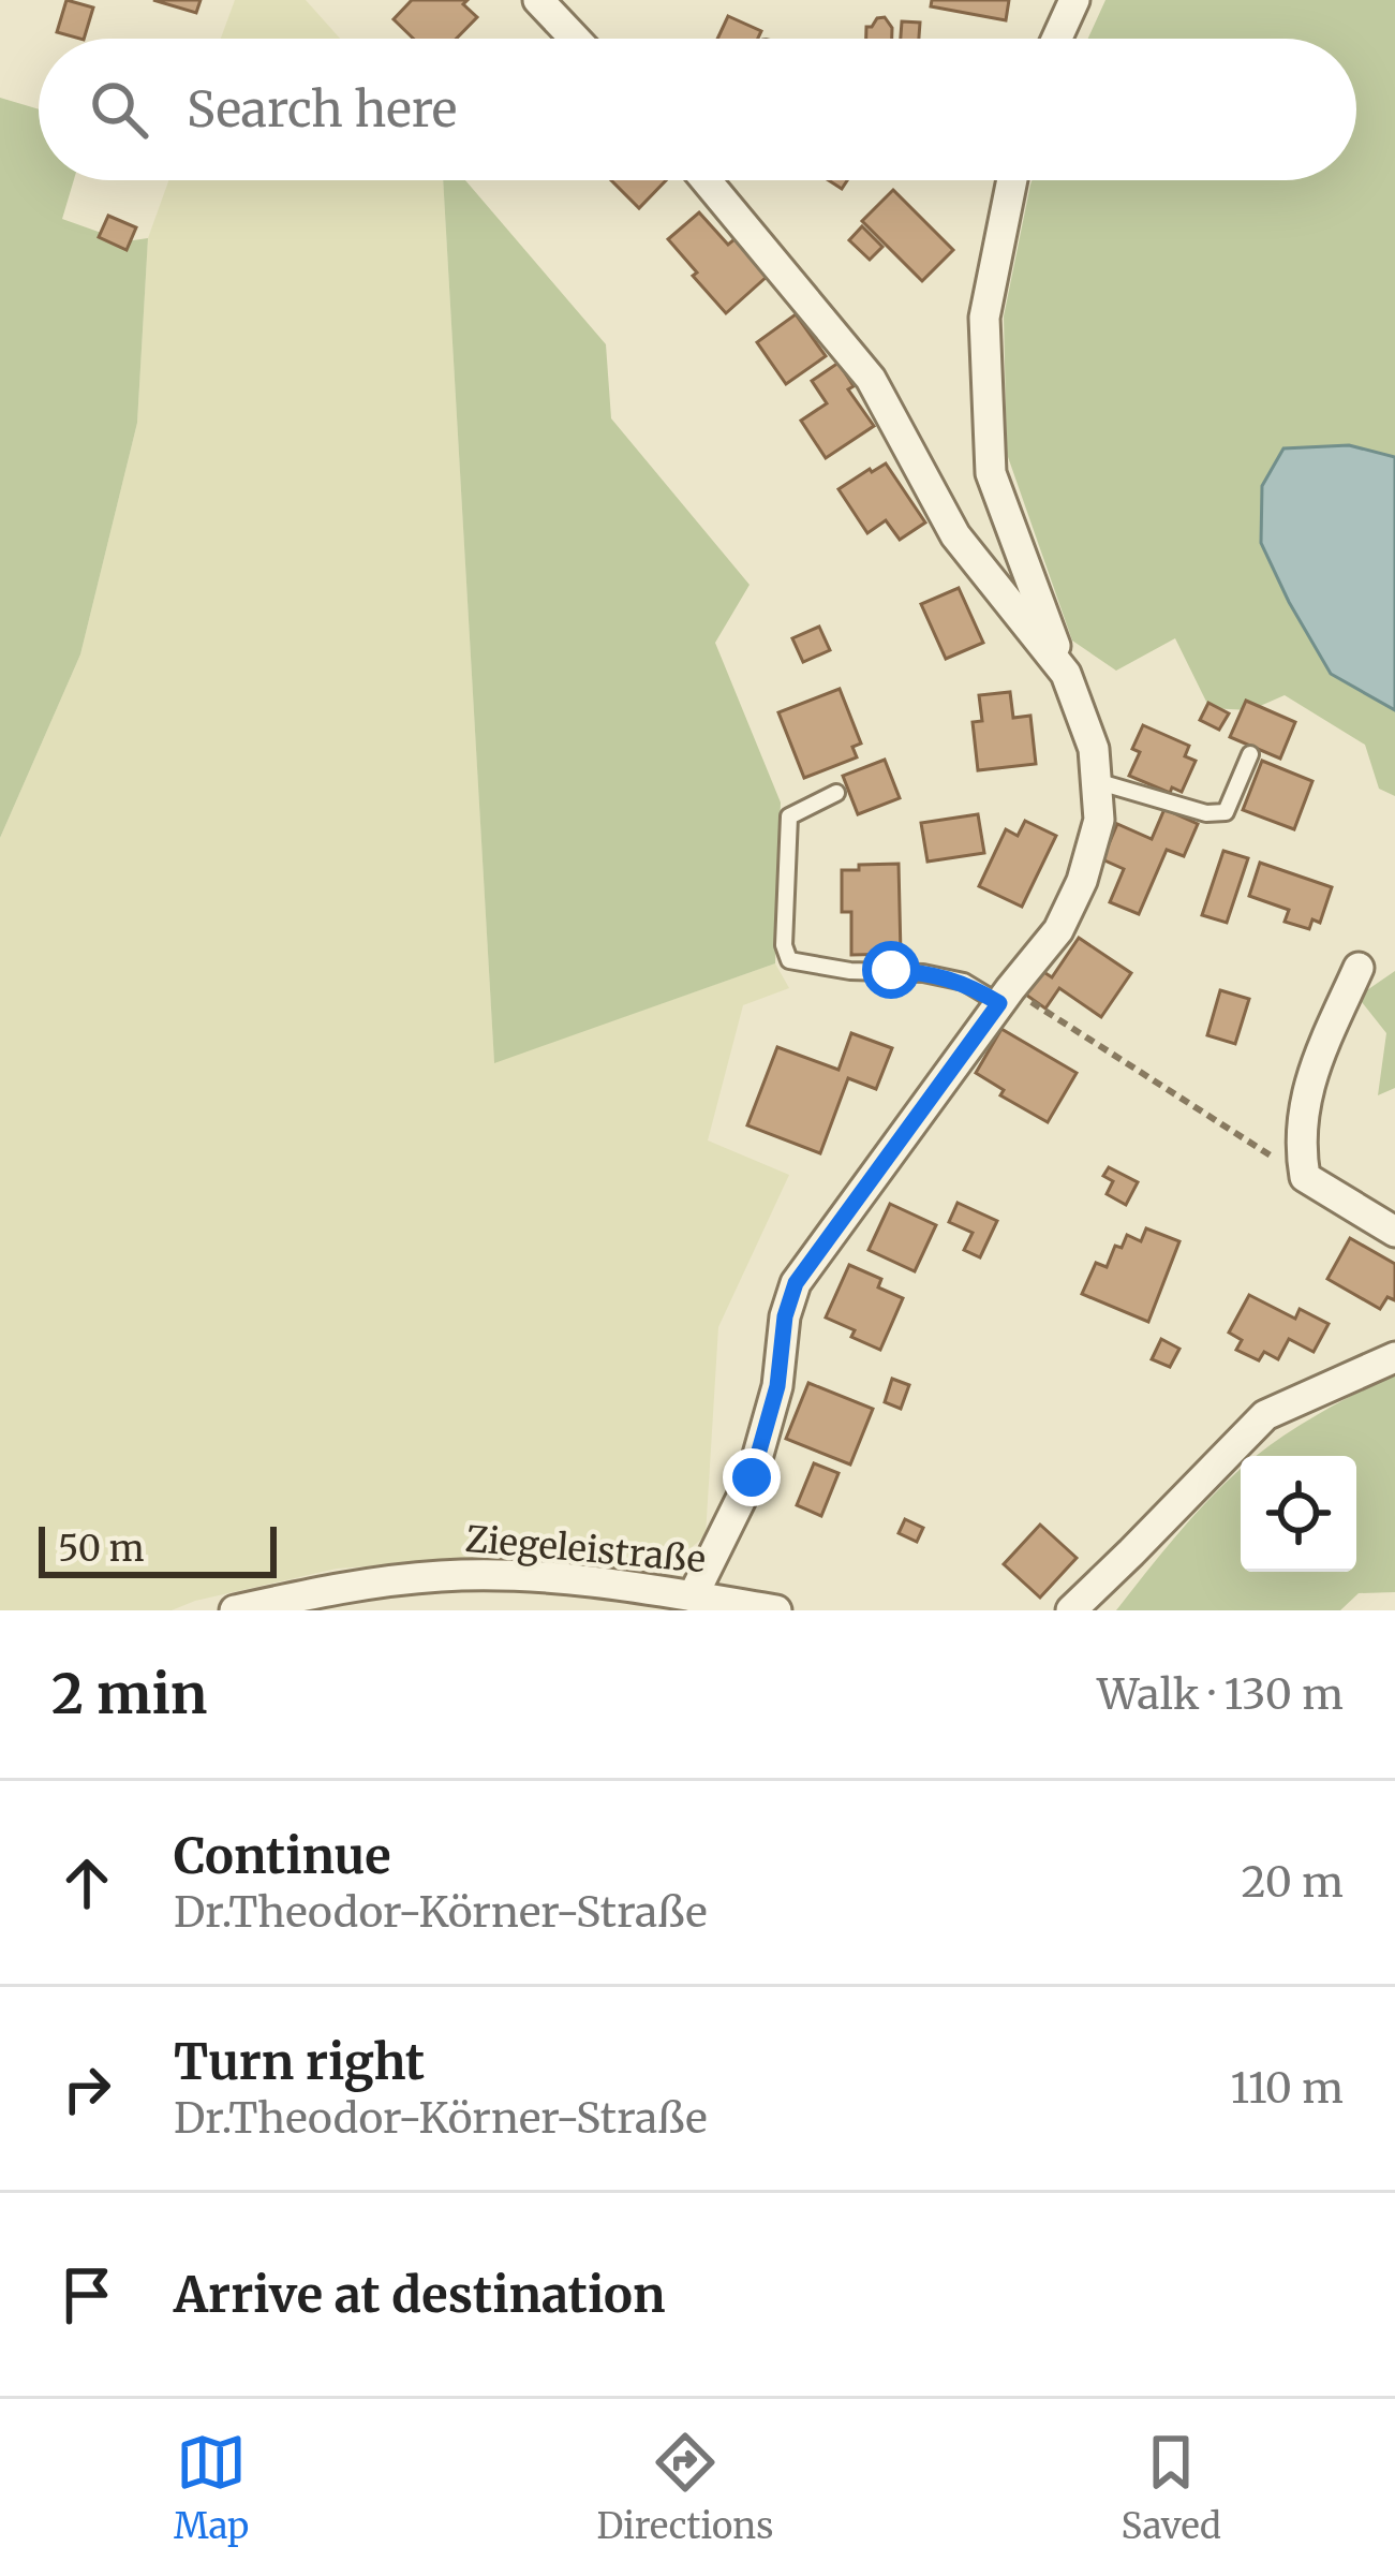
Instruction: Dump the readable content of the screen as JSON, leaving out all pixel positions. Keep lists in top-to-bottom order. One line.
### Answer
{"streets":{"street":["Ziegeleistraße"]},"scale_bar":"50 m","page":{"search":"Search here","scale":"50 m","heading":["2 min","Walk · 130 m"],"list":[["Continue","Dr.Theodor-Körner-Straße","20 m"],["Turn right","Dr.Theodor-Körner-Straße","110 m"],"Arrive at destination"],"nav":["Map","Directions","Saved"]}}
